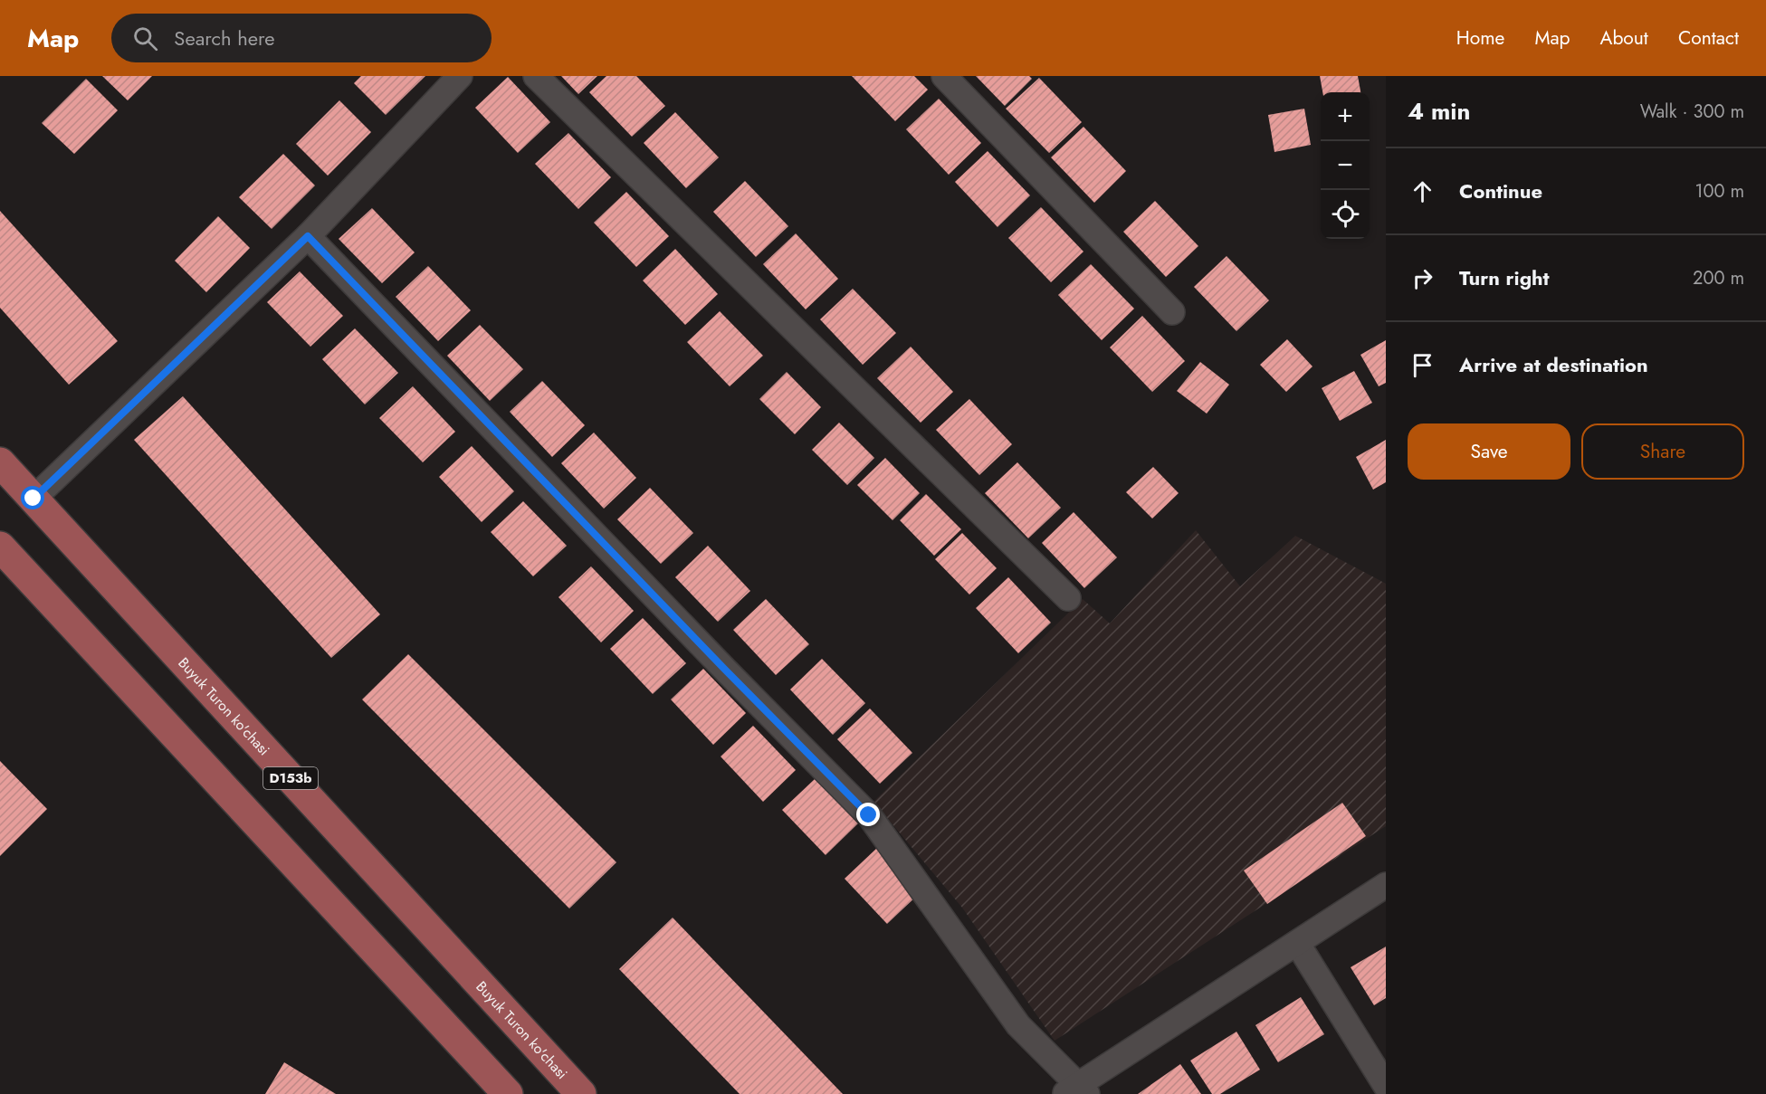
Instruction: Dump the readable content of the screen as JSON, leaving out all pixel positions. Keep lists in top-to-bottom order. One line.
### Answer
{"streets":{"main road":["Buyuk Turon ko'chasi","D153b"]},"page":{"header":"Map","search":"Search here","nav":["Home","Map","About","Contact"],"heading":["4 min","Walk · 300 m"],"map_buttons":["+","−"],"list":[["Continue","100 m"],["Turn right","200 m"],"Arrive at destination"],"buttons":["Save","Share"]}}
